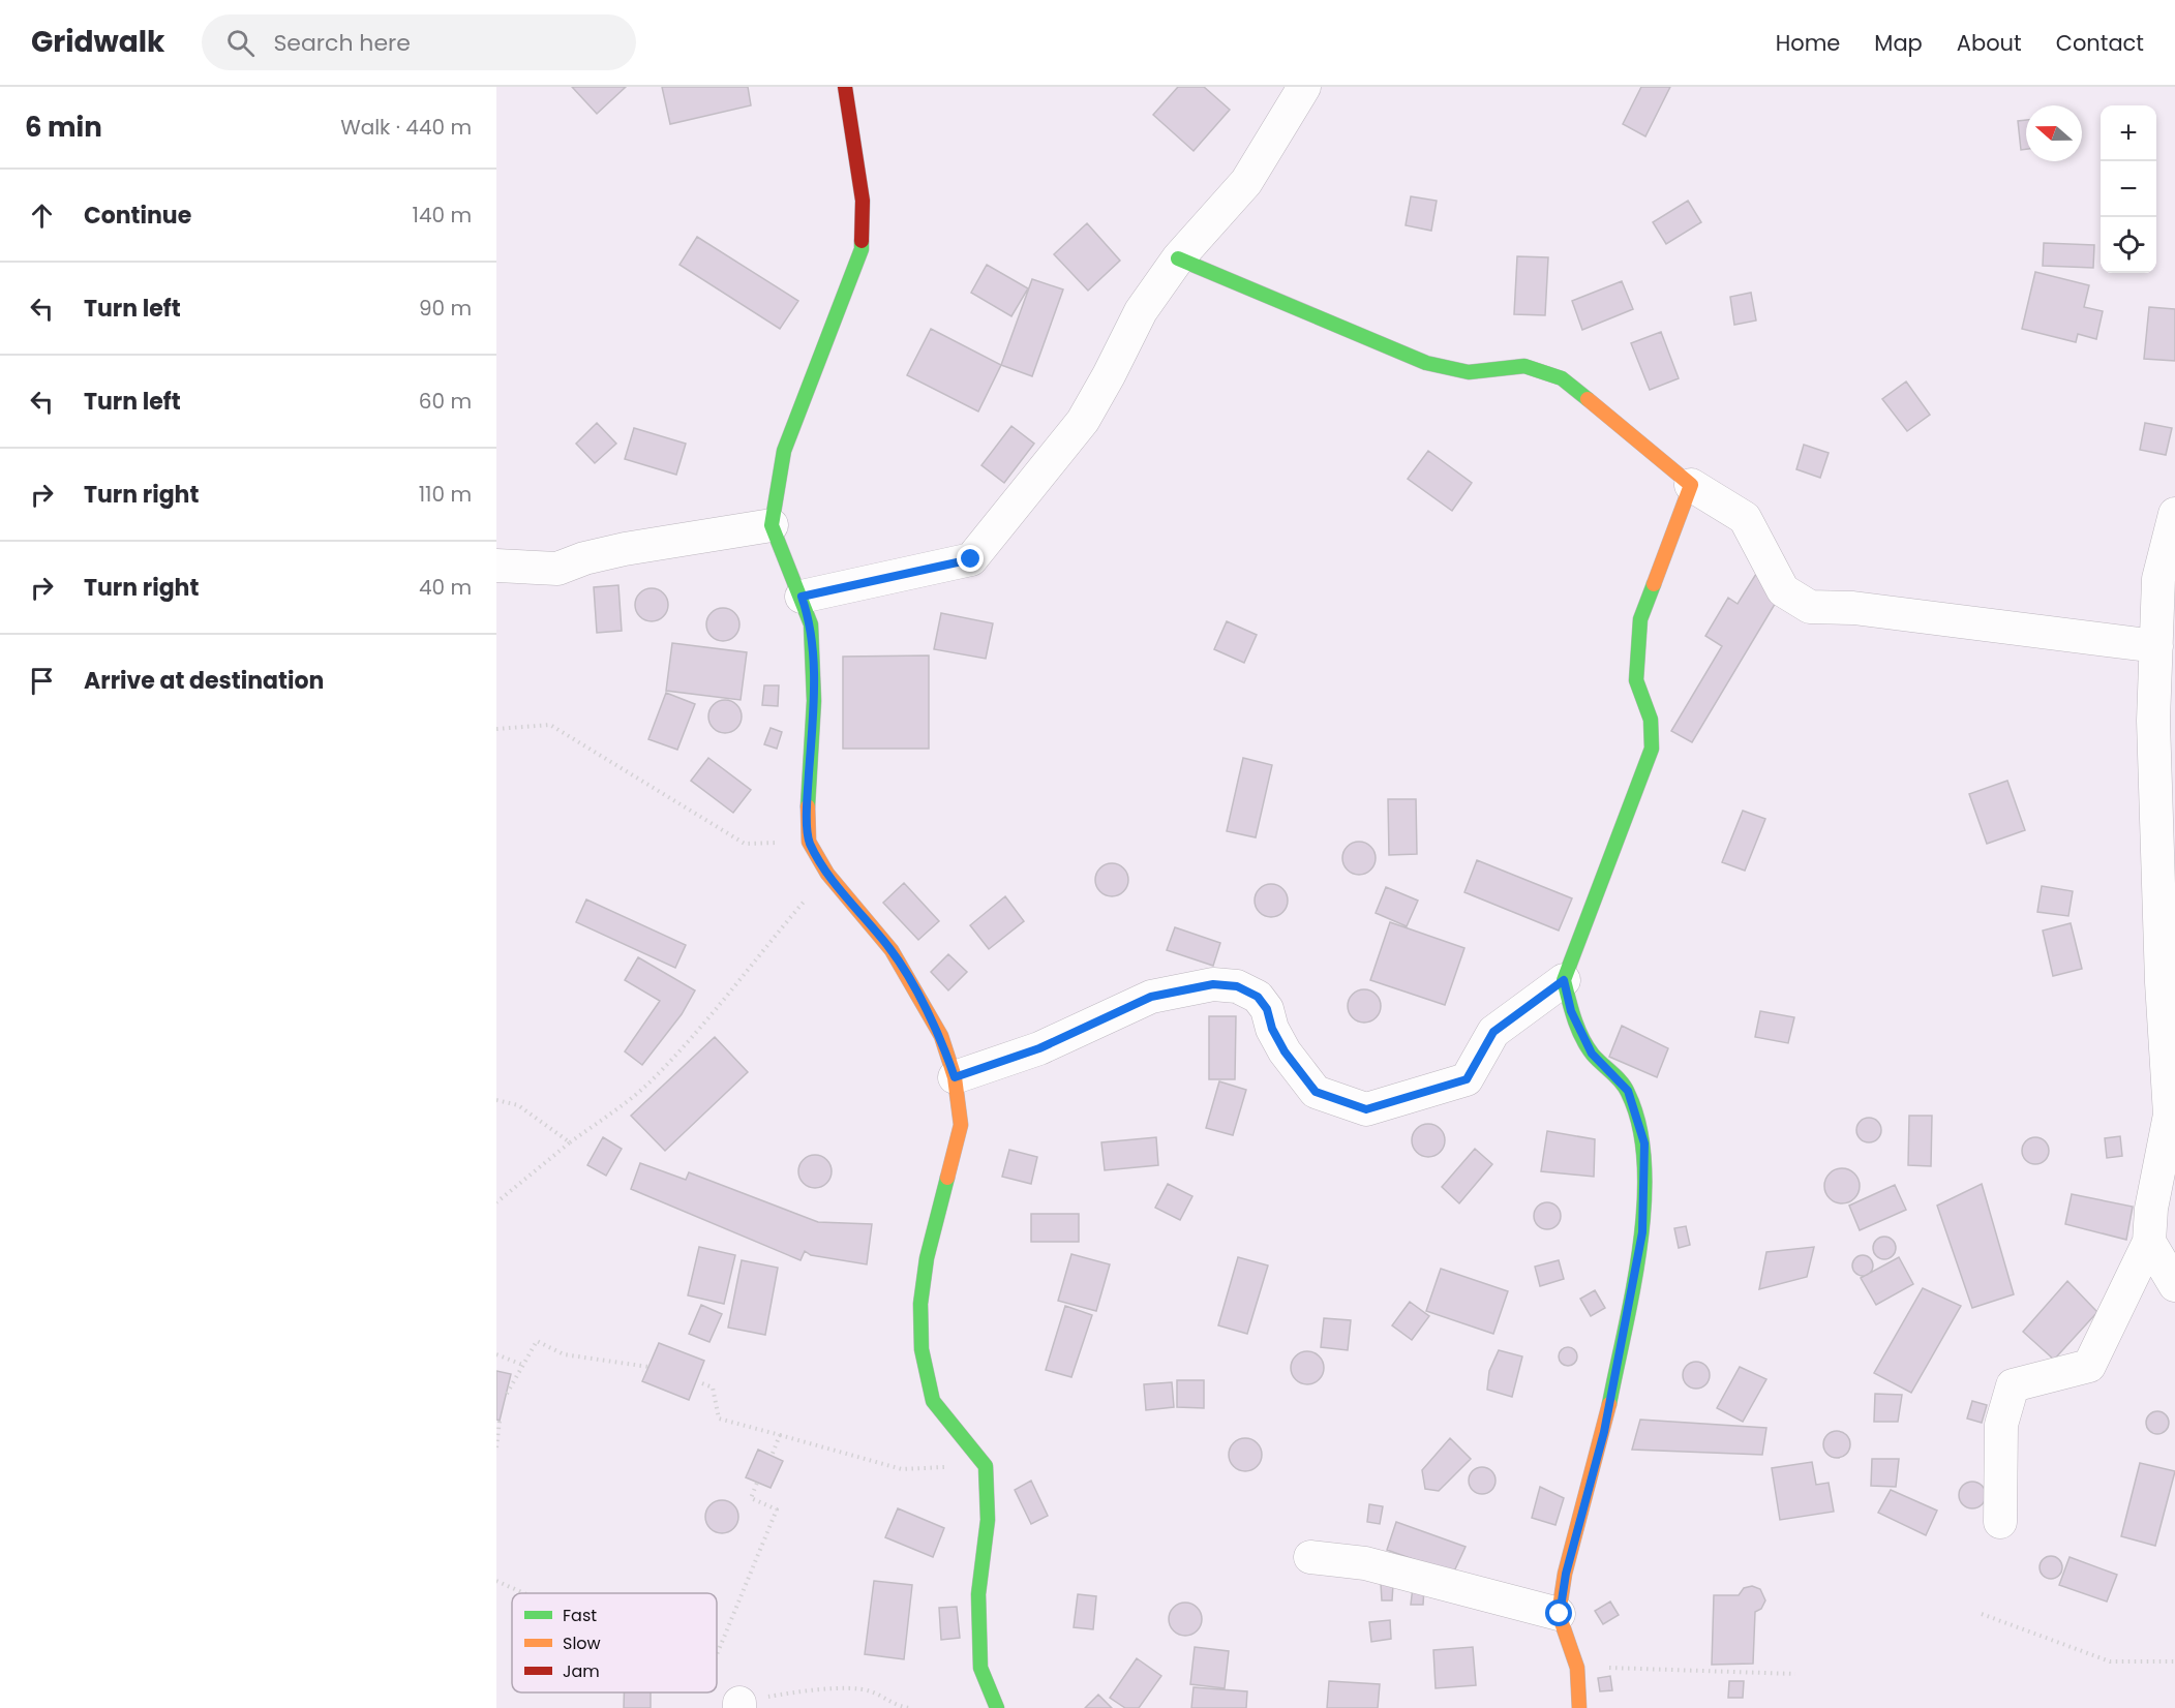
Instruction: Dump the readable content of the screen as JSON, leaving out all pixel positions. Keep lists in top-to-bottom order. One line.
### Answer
{"legend":["Fast","Slow","Jam"],"north":"left","page":{"header":"Gridwalk","search":"Search here","nav":["Home","Map","About","Contact"],"heading":["6 min","Walk · 440 m"],"map_buttons":["+","−"],"list":[["Continue","140 m"],["Turn left","90 m"],["Turn left","60 m"],["Turn right","110 m"],["Turn right","40 m"],"Arrive at destination"]}}
